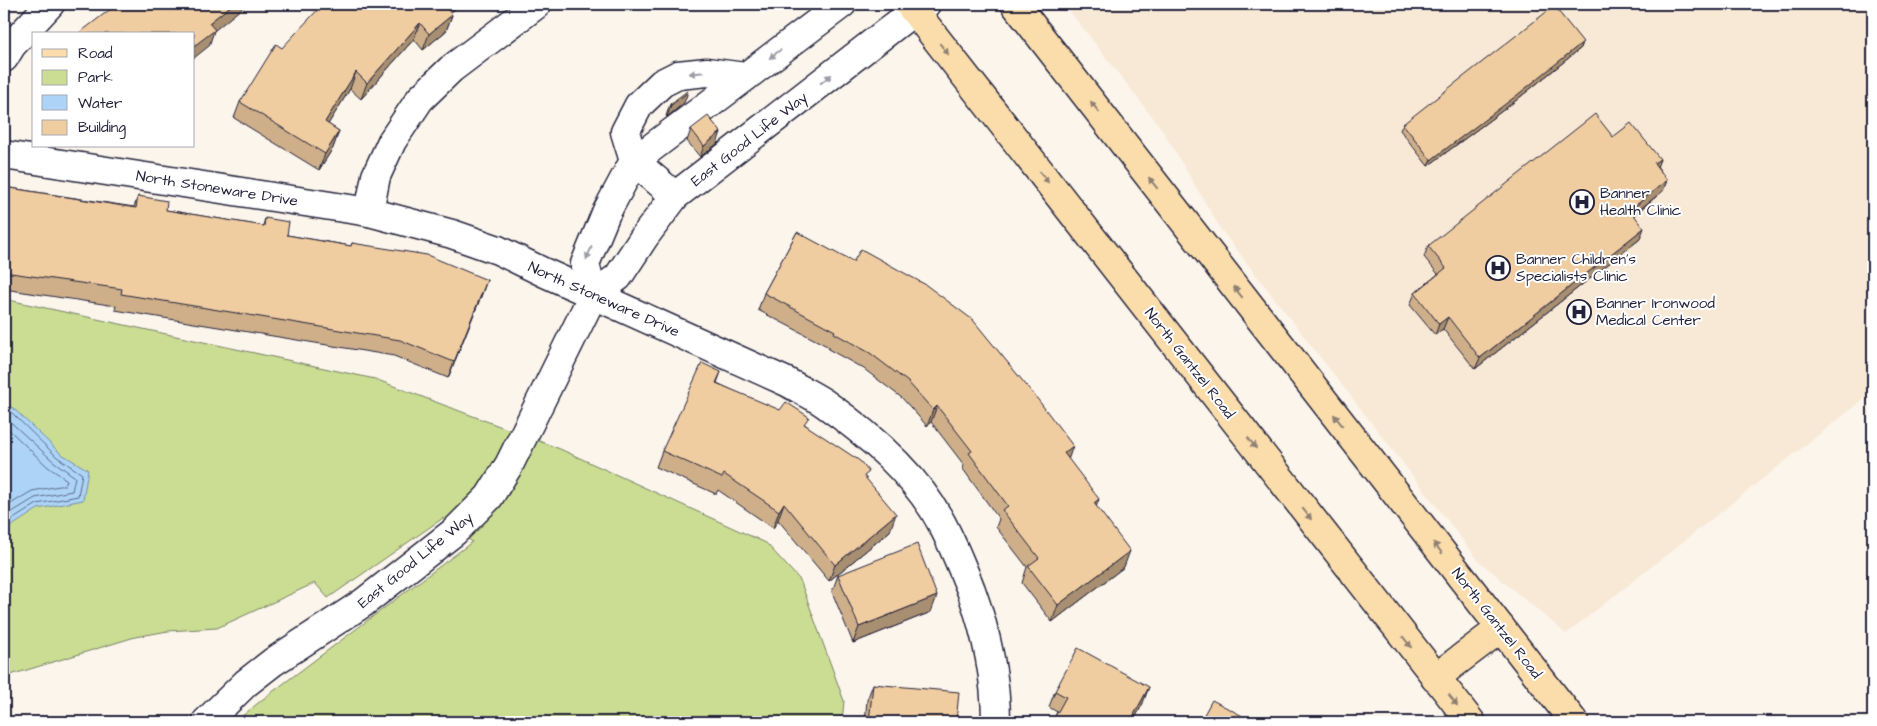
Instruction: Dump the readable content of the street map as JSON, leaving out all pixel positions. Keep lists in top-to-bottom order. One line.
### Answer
{"streets":{"main road":["North Gantzel Road"],"street":["East Good Life Way","North Stoneware Drive"]},"crossings":[["East Good Life Way","North Stoneware Drive"],["East Good Life Way","North Gantzel Road"]],"places":{"hospital":["Banner Health Clinic","Banner Children’s Specialists Clinic","Banner Ironwood Medical Center"]},"legend":["Road","Park","Water","Building"]}
